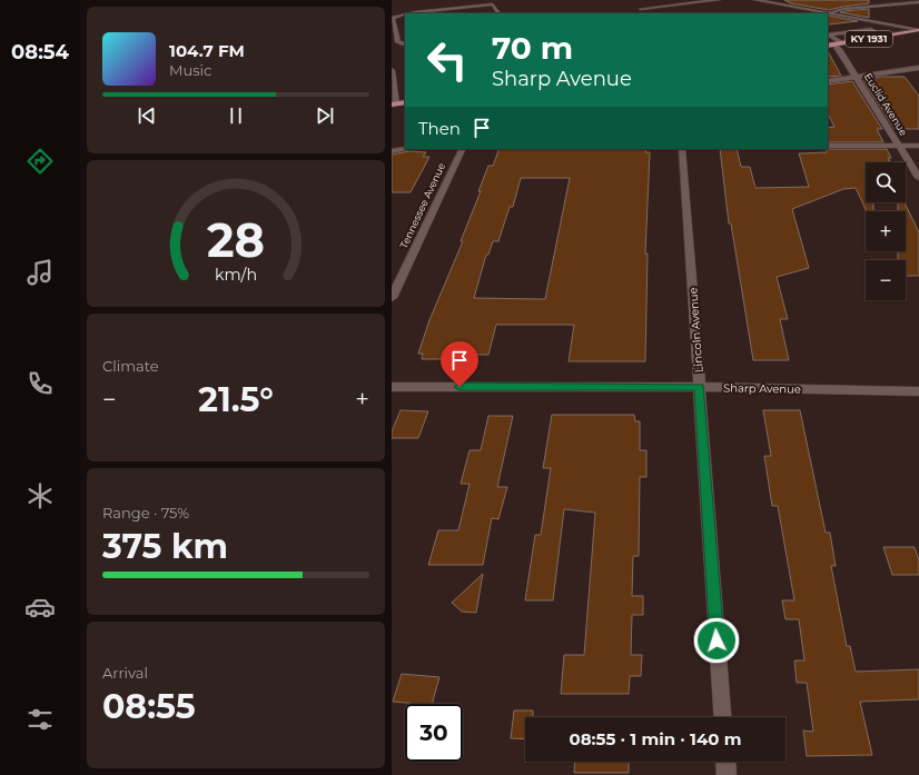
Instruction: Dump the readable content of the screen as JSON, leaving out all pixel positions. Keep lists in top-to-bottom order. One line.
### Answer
{"streets":{"main road":["KY 1931"],"street":["Euclid Avenue","Tennessee Avenue","Lincoln Avenue","Sharp Avenue"]},"crossings":[["KY 1931","Euclid Avenue"],["Lincoln Avenue","Sharp Avenue"]],"page":{"tabs":"08:54","turn":["70 m","Sharp Avenue"],"song":["104.7 FM","Music"],"then":"Then","map_buttons":["+","−"],"tile":["Climate",["Range · 75%","375 km"],["Arrival","08:55"]],"heat":["−","21.5°","+"],"limit":"30","trip":"08:55 · 1 min · 140 m","gauge":["28","km/h"]}}
